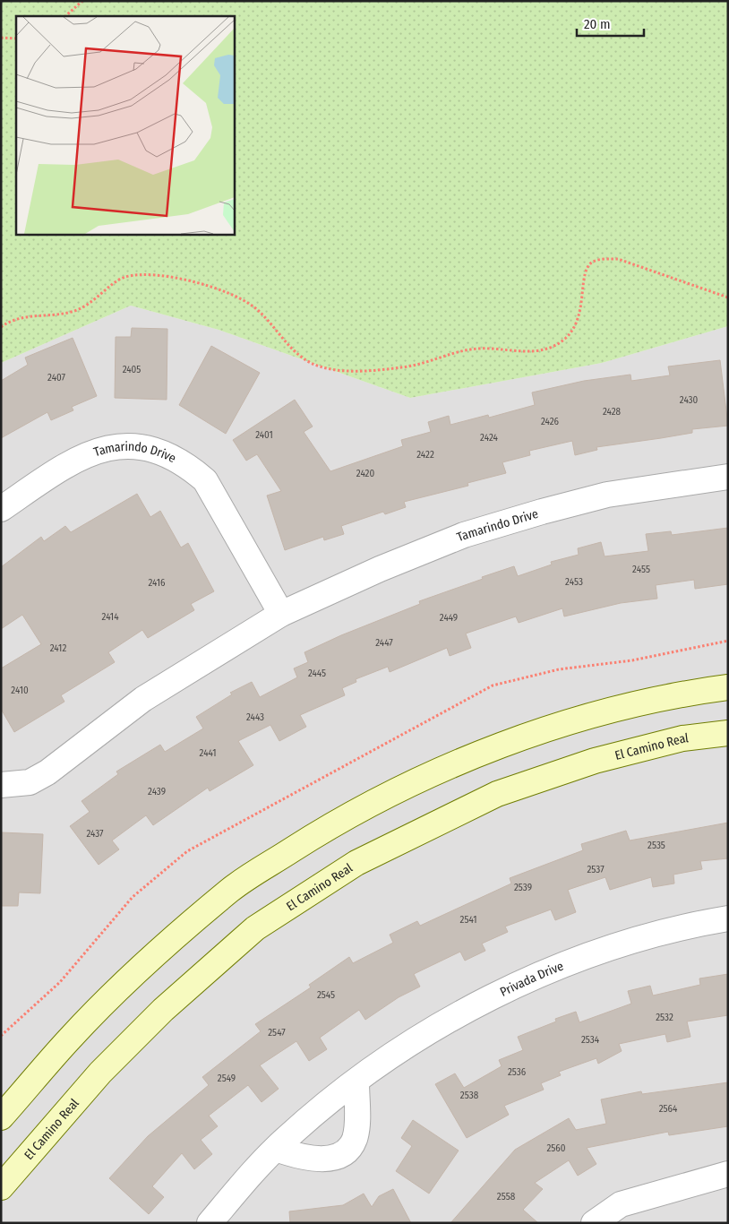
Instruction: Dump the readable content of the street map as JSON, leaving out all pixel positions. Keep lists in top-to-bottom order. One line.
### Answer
{"streets":{"main road":["El Camino Real"],"street":["Tamarindo Drive","Privada Drive"]},"house_numbers":["2405","2407","2430","2428","2426","2401","2424","2422","2420","2455","2453","2416","2414","2449","2447","2412","2445","2410","2443","2441","2439","2437","2535","2537","2539","2541","2545","2532","2547","2534","2536","2549","2538","2564","2560","2558"],"scale_bar":"20 m"}
